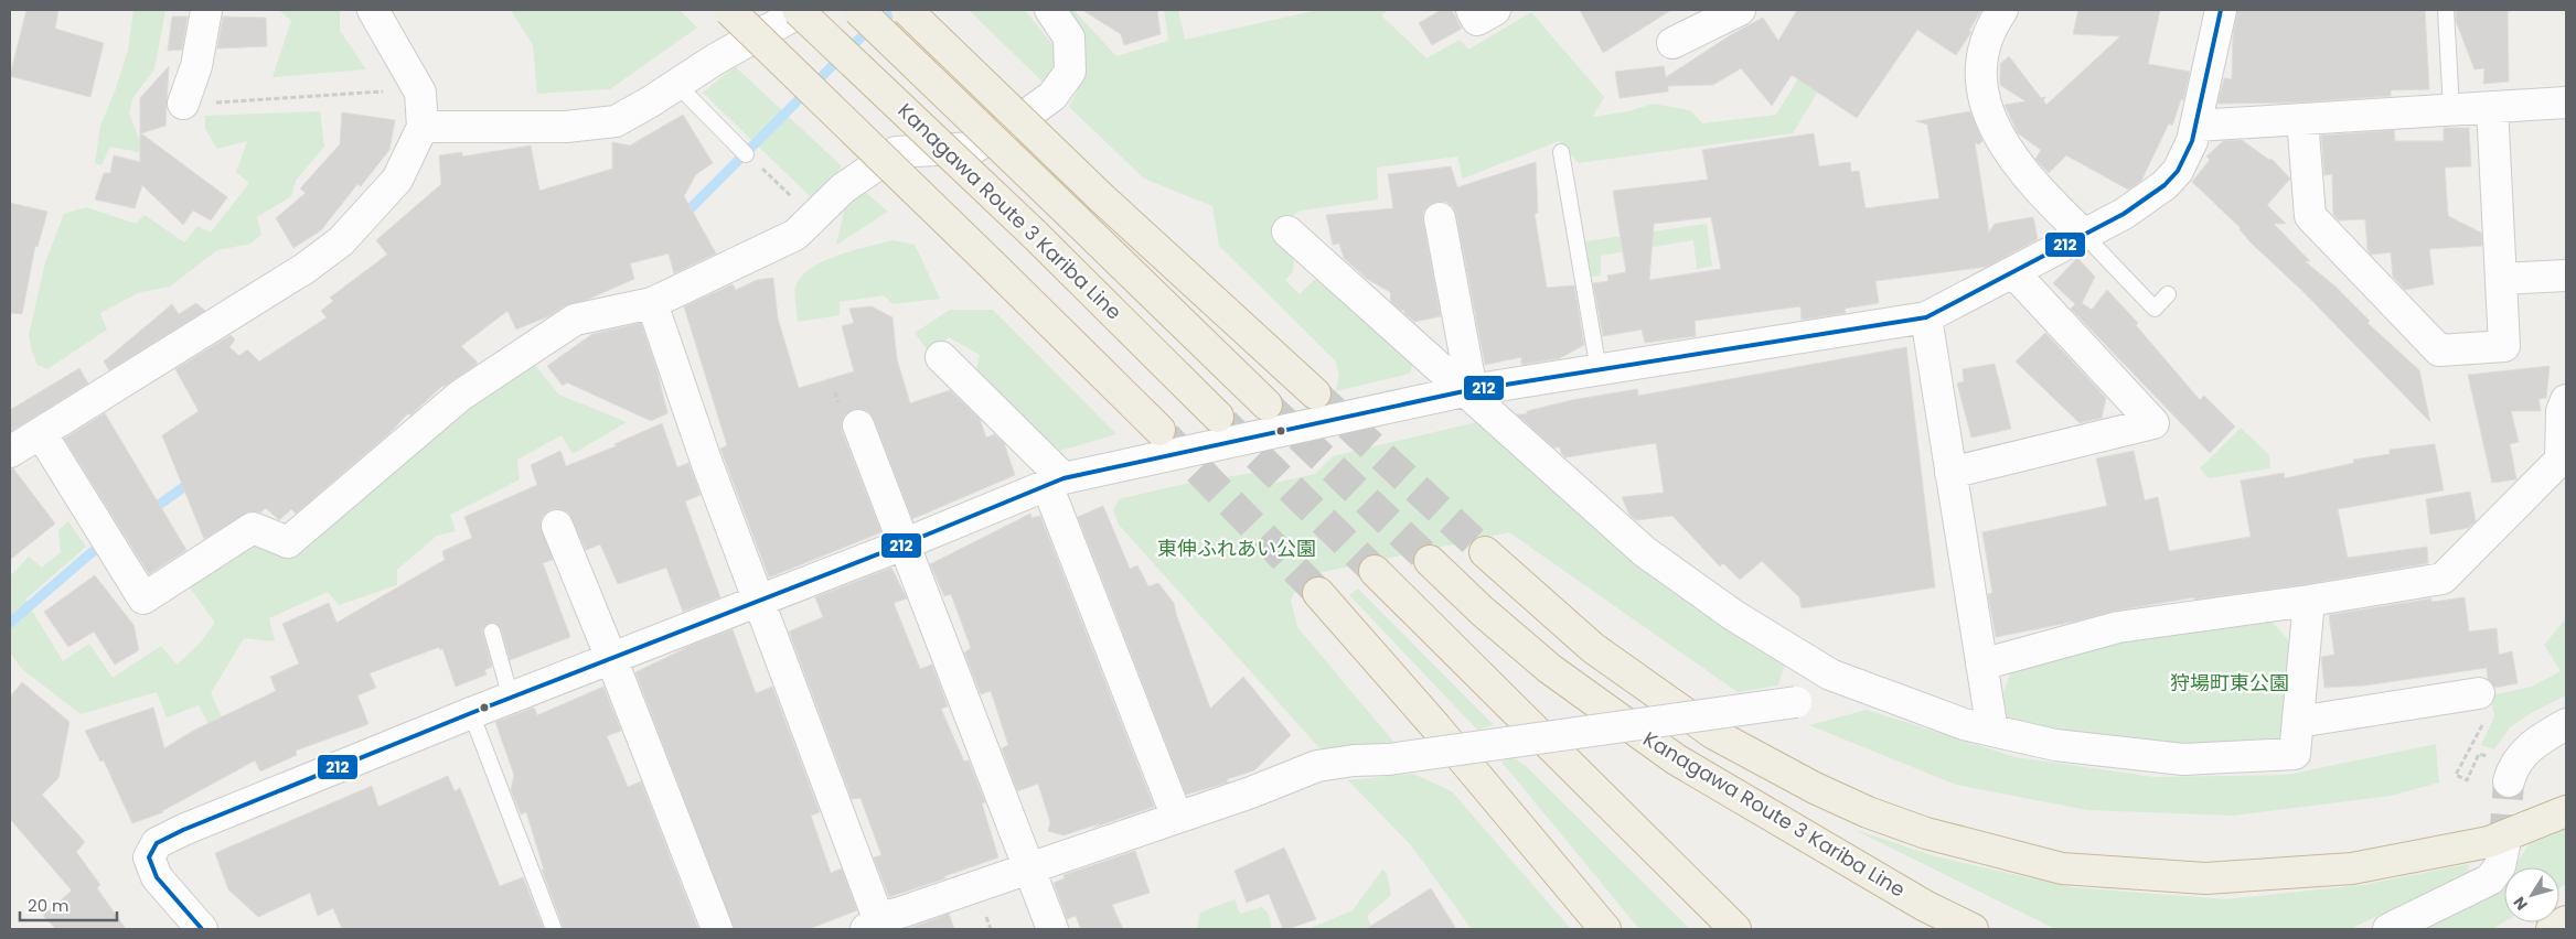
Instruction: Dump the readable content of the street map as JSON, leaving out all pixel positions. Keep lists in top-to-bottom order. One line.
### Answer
{"streets":{"highway":["Kanagawa Route 3 Kariba Line"]},"parks":["東伸ふれあい公園","狩場町東公園"],"lines":["transit line 212"],"scale_bar":"20 m","north":"bottom left"}
